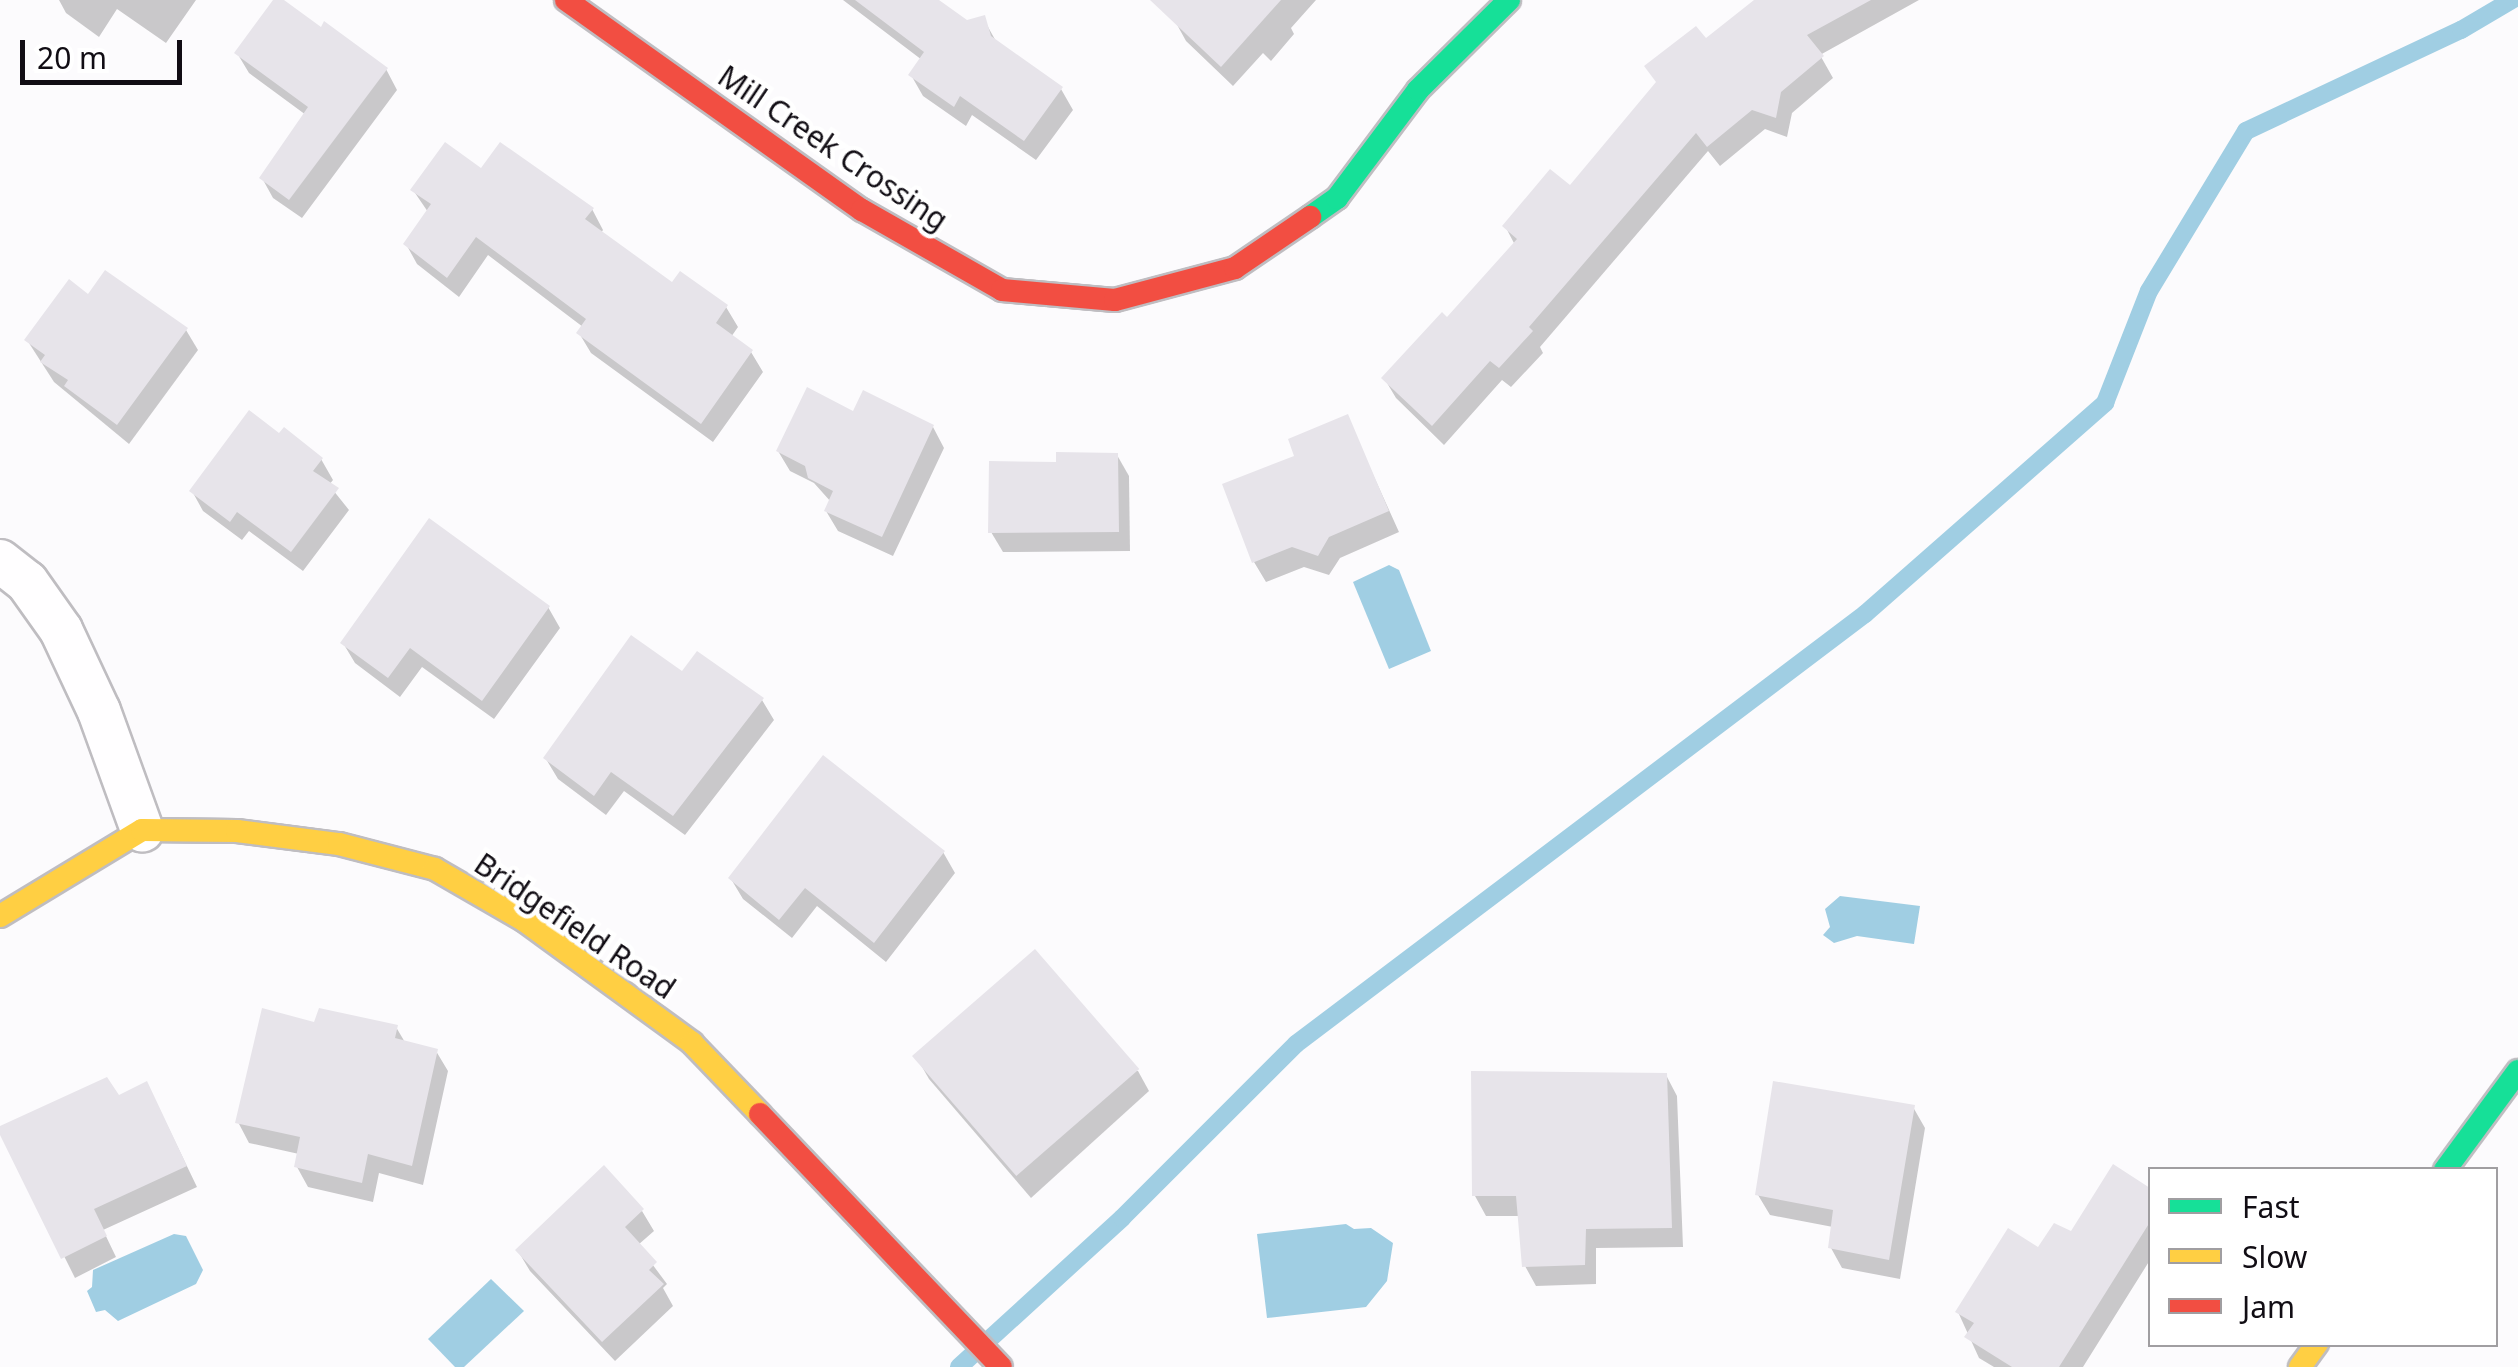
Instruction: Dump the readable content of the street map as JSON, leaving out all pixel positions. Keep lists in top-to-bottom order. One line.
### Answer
{"streets":{"street":["Mill Creek Crossing","Bridgefield Road"]},"legend":["Fast","Slow","Jam"],"scale_bar":"20 m"}
